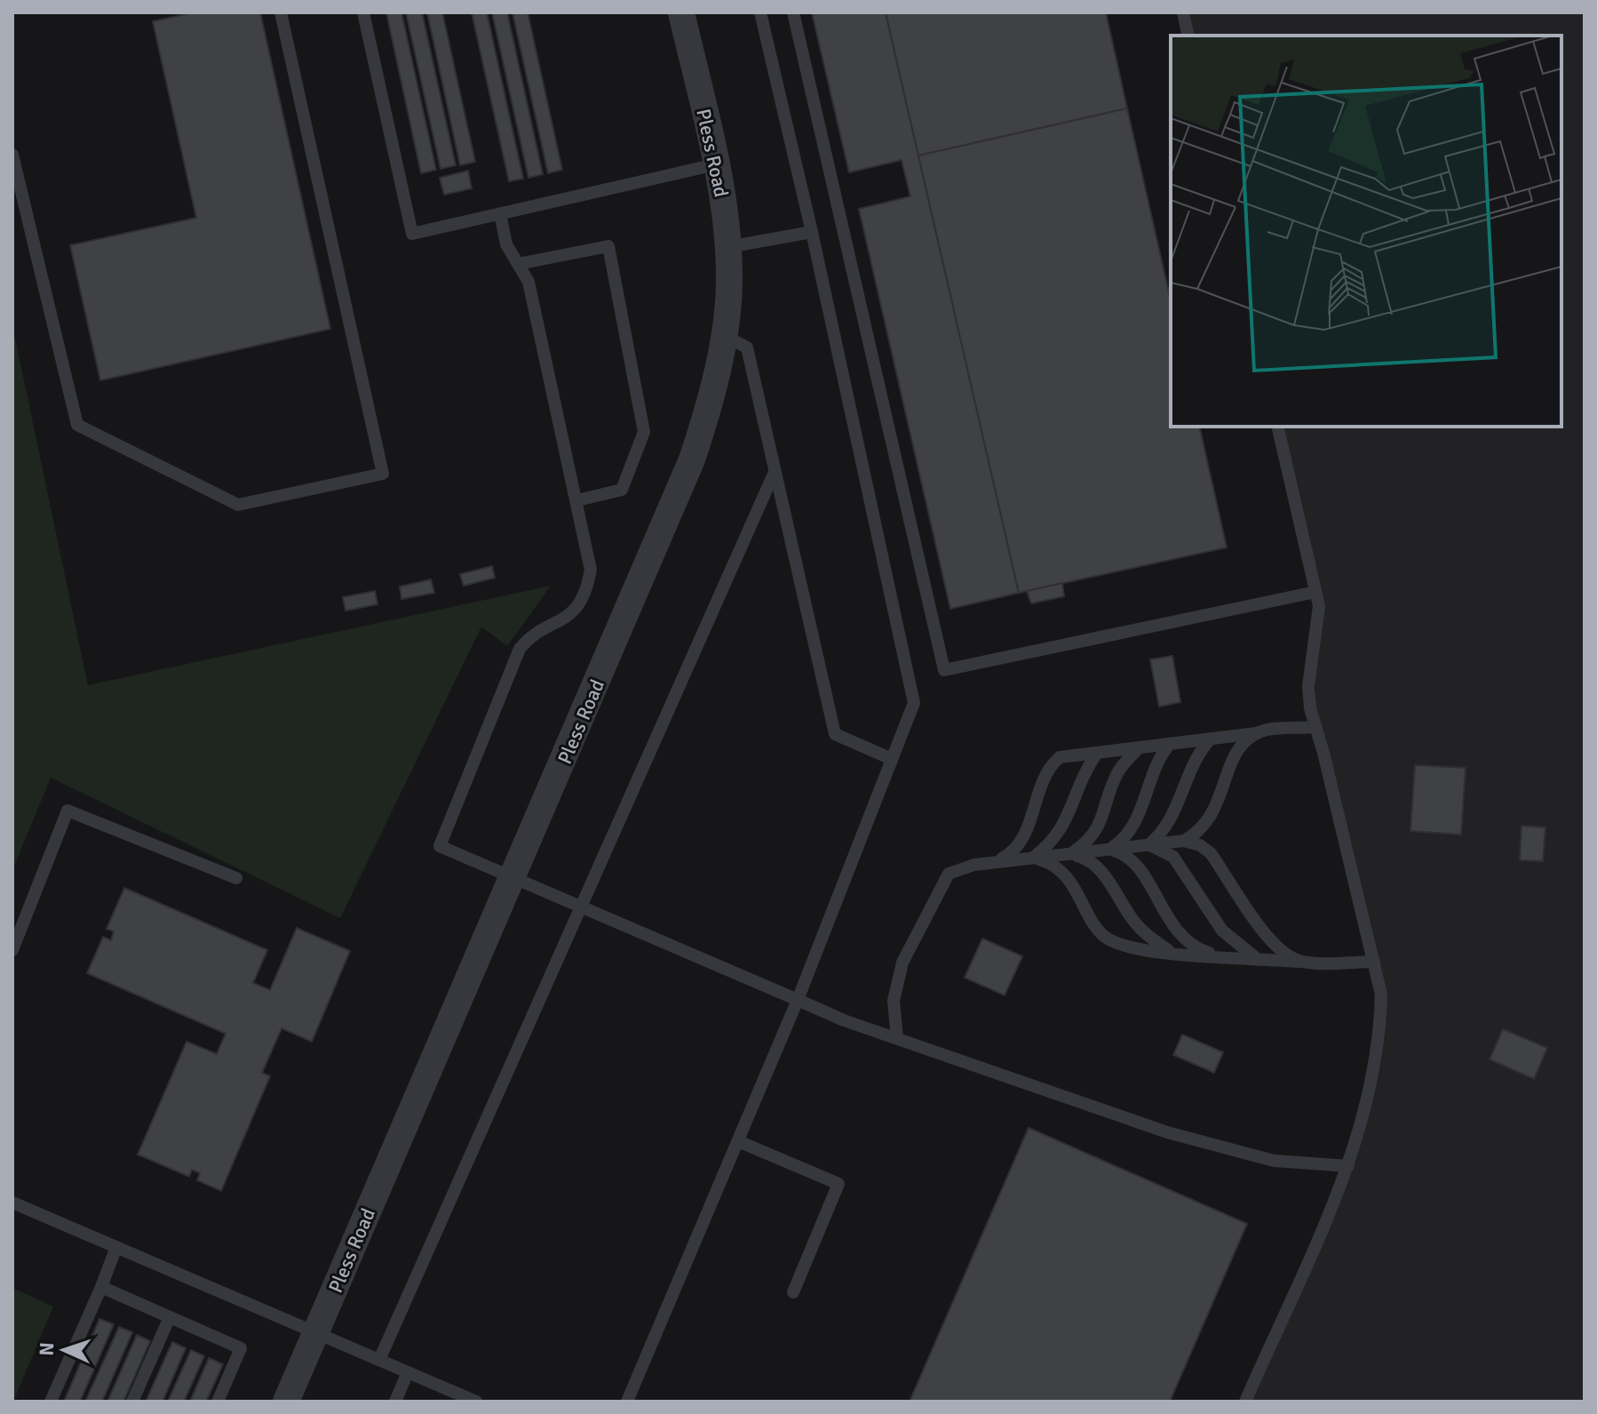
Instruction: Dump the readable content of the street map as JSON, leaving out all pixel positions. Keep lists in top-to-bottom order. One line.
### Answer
{"streets":{"street":["Pless Road"]},"north":"left"}
